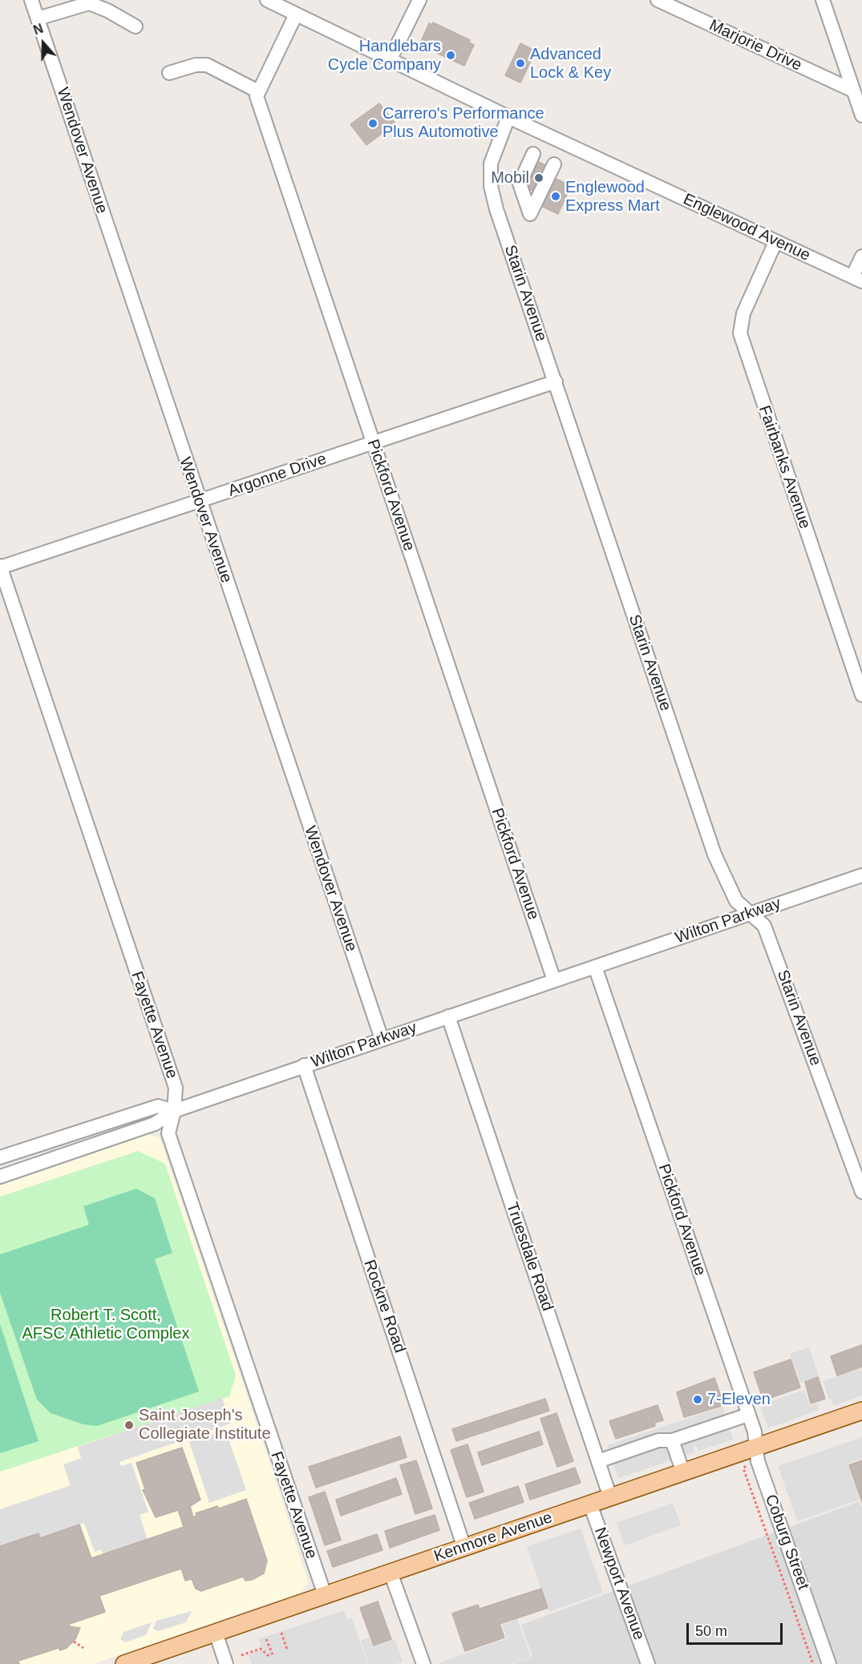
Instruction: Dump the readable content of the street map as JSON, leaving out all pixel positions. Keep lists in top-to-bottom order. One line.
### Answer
{"streets":{"main road":["Kenmore Avenue"],"street":["Marjorie Drive","Wendover Avenue","Englewood Avenue","Starin Avenue","Fairbanks Avenue","Argonne Drive","Pickford Avenue","Wilton Parkway","Fayette Avenue","Truesdale Road","Rockne Road","Coburg Street","Newport Avenue"]},"crossings":[["Wendover Avenue","Argonne Drive"],["Wendover Avenue","Wilton Parkway"],["Englewood Avenue","Starin Avenue"],["Englewood Avenue","Fairbanks Avenue"],["Starin Avenue","Argonne Drive"],["Starin Avenue","Wilton Parkway"],["Argonne Drive","Pickford Avenue"],["Argonne Drive","Fayette Avenue"],["Pickford Avenue","Wilton Parkway"],["Pickford Avenue","Kenmore Avenue"],["Pickford Avenue","Coburg Street"],["Wilton Parkway","Fayette Avenue"],["Wilton Parkway","Truesdale Road"],["Wilton Parkway","Rockne Road"],["Fayette Avenue","Kenmore Avenue"],["Truesdale Road","Kenmore Avenue"],["Rockne Road","Kenmore Avenue"],["Kenmore Avenue","Coburg Street"],["Kenmore Avenue","Newport Avenue"]],"parks":["Robert T. Scott, AFSC Athletic Complex"],"places":["Handlebars Cycle Company","Advanced Lock & Key","Carrero's Performance Plus Automotive","Mobil","Englewood Express Mart","7-Eleven","Saint Joseph's Collegiate Institute"],"scale_bar":"50 m","north":"top"}
